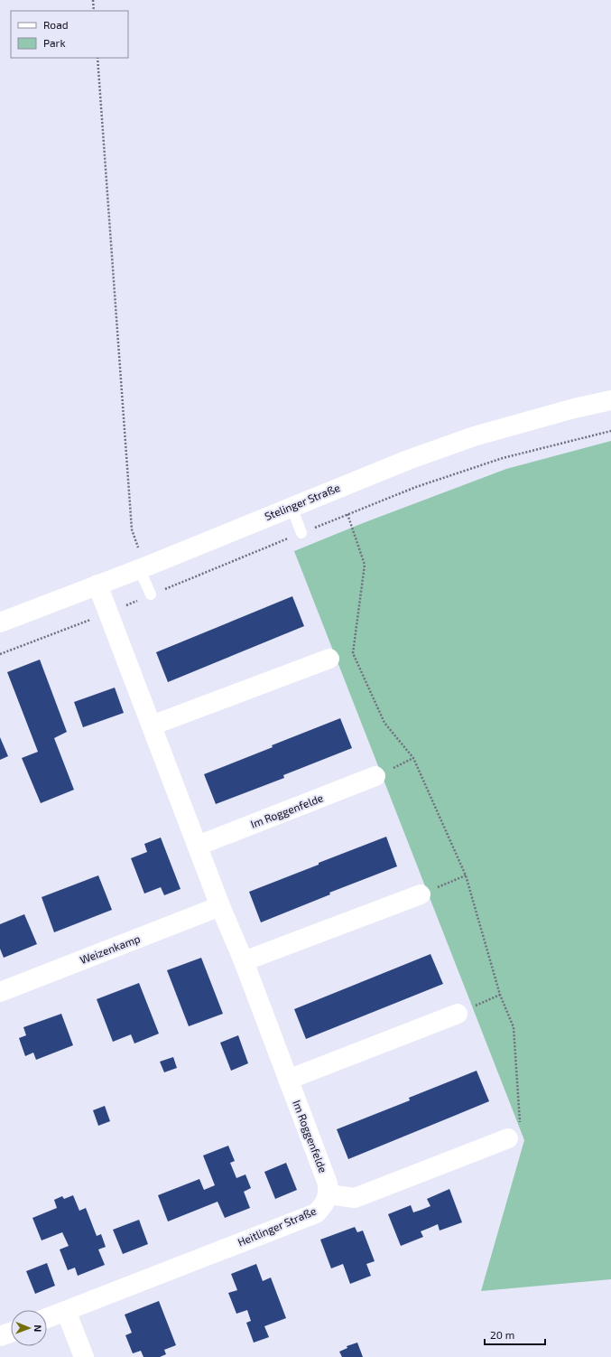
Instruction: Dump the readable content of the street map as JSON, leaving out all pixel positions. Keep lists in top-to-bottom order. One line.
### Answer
{"streets":{"street":["Stelinger Straße","Im Roggenfelde","Weizenkamp","Heitlinger Straße"]},"crossings":[["Stelinger Straße","Im Roggenfelde"],["Im Roggenfelde","Weizenkamp"],["Im Roggenfelde","Heitlinger Straße"]],"legend":["Road","Park"],"scale_bar":"20 m","north":"right"}
